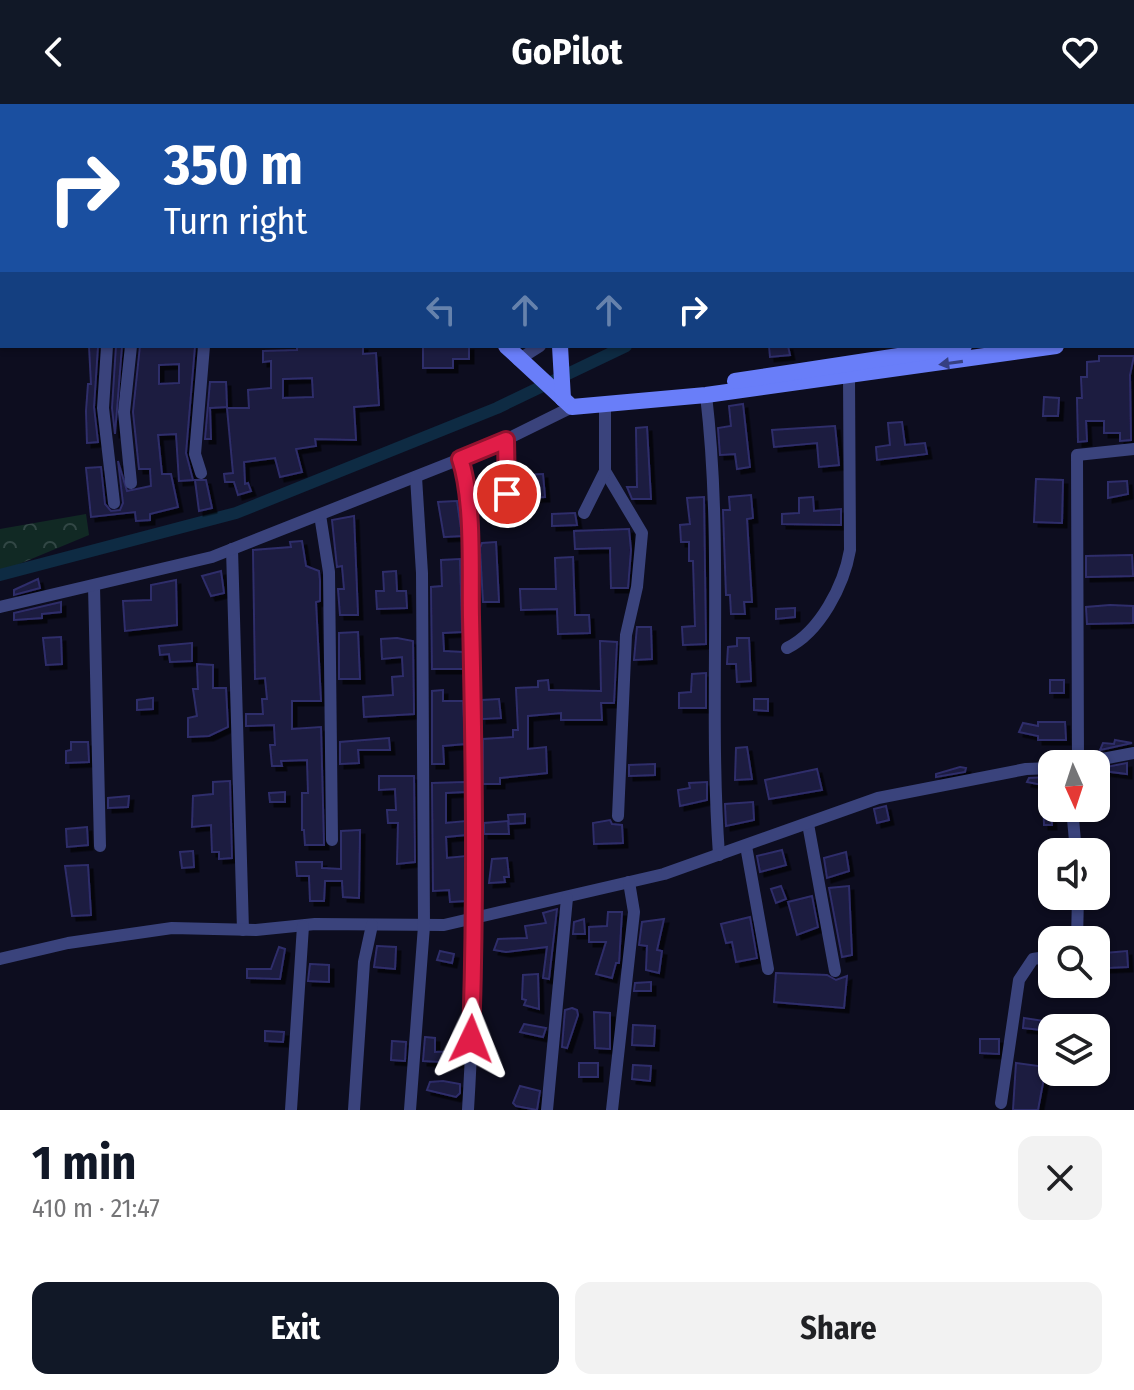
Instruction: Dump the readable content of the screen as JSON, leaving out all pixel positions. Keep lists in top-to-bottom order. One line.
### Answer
{"north":"bottom","page":{"header":"GoPilot","turn":["350 m","Turn right"],"heading":["1 min","410 m · 21:47"],"buttons":["Exit","Share"]}}
